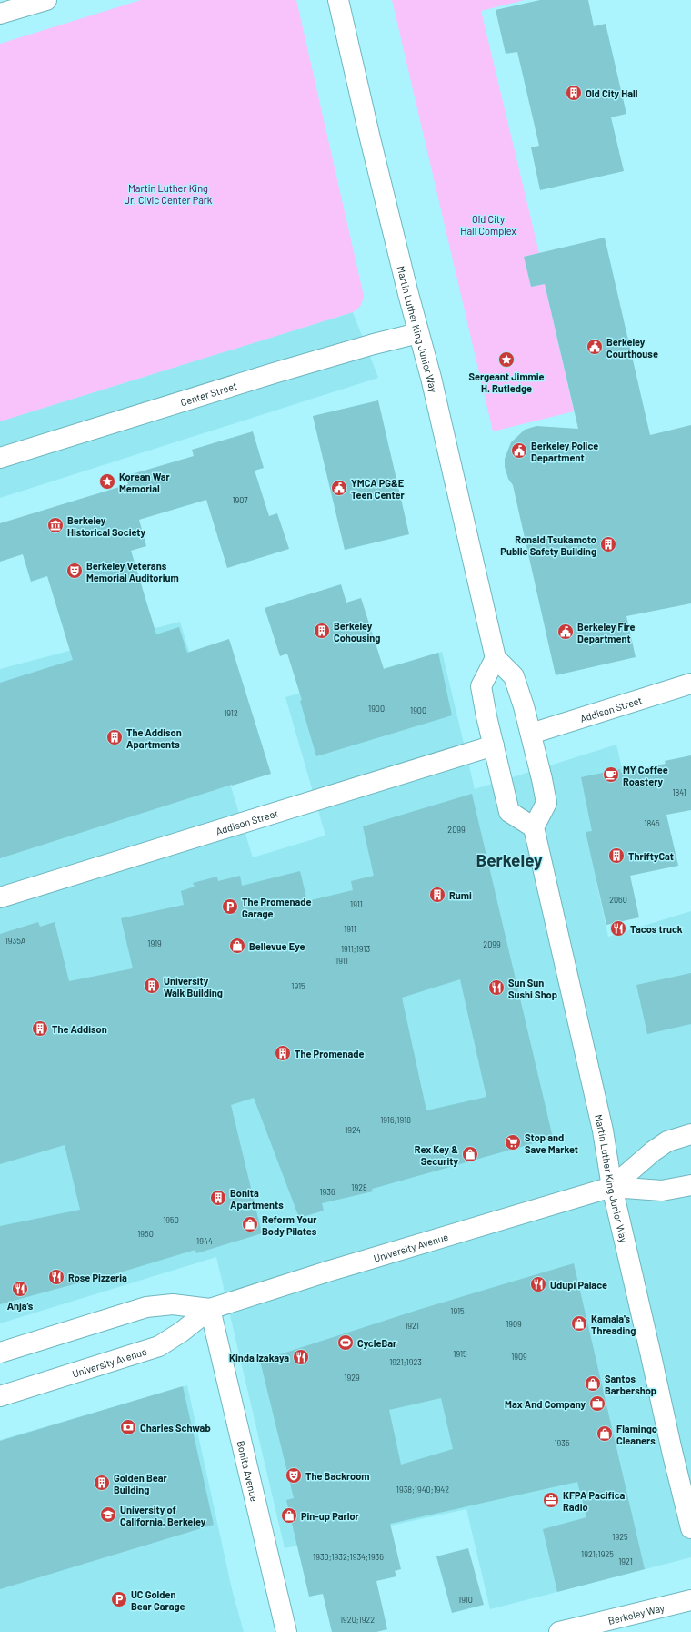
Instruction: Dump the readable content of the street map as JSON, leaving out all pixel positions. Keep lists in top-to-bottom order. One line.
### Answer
{"streets":{"street":["Martin Luther King Junior Way","Center Street","Addison Street","University Avenue","Bonita Avenue","Berkeley Way"]},"crossings":[["Martin Luther King Junior Way","Center Street"],["Martin Luther King Junior Way","University Avenue"],["University Avenue","Bonita Avenue"]],"districts":["Berkeley"],"parks":["Martin Luther King Jr. Civic Center Park","Old City Hall Complex"],"places":{"building":["Old City Hall","Ronald Tsukamoto Public Safety Building","Berkeley Cohousing","The Addison Apartments","ThriftyCat","Rumi","University Walk Building","The Addison","The Promenade","Bonita Apartments","Golden Bear Building"],"public building":["Berkeley Courthouse","Berkeley Police Department","YMCA PG&E Teen Center","Berkeley Fire Department"],"place":["Sergeant Jimmie H. Rutledge","Korean War Memorial"],"museum":["Berkeley Historical Society"],"theatre":["Berkeley Veterans Memorial Auditorium","The Backroom"],"cafe":["MY Coffee Roastery"],"parking":["The Promenade Garage","UC Golden Bear Garage"],"restaurant":["Tacos truck","Sun Sun Sushi Shop","Rose Pizzeria","Udupi Palace","Anja’s","Kinda Izakaya"],"shop":["Bellevue Eye","Rex Key & Security","Reform Your Body Pilates","Kamala's Threading","Santos Barbershop","Flamingo Cleaners","Pin-up Parlor"],"supermarket":["Stop and Save Market"],"sports":["CycleBar"],"office":["Max And Company","KFPA Pacifica Radio"],"bank":["Charles Schwab"],"school or university":["University of California, Berkeley"]},"house_numbers":["1907","1900","1900","1912","1841","1845","2099","2060","1911","1911","1935A","1919","2099","1911;1913","1911","1915","1916;1918","1924","1928","1936","1950","1950","1944","1915","1909","1921","1915","1909","1921;1923","1929","1935","1938;1940;1942","1925","1921;1925","1930;1932;1934;1936","1921","1910","1920;1922"]}
